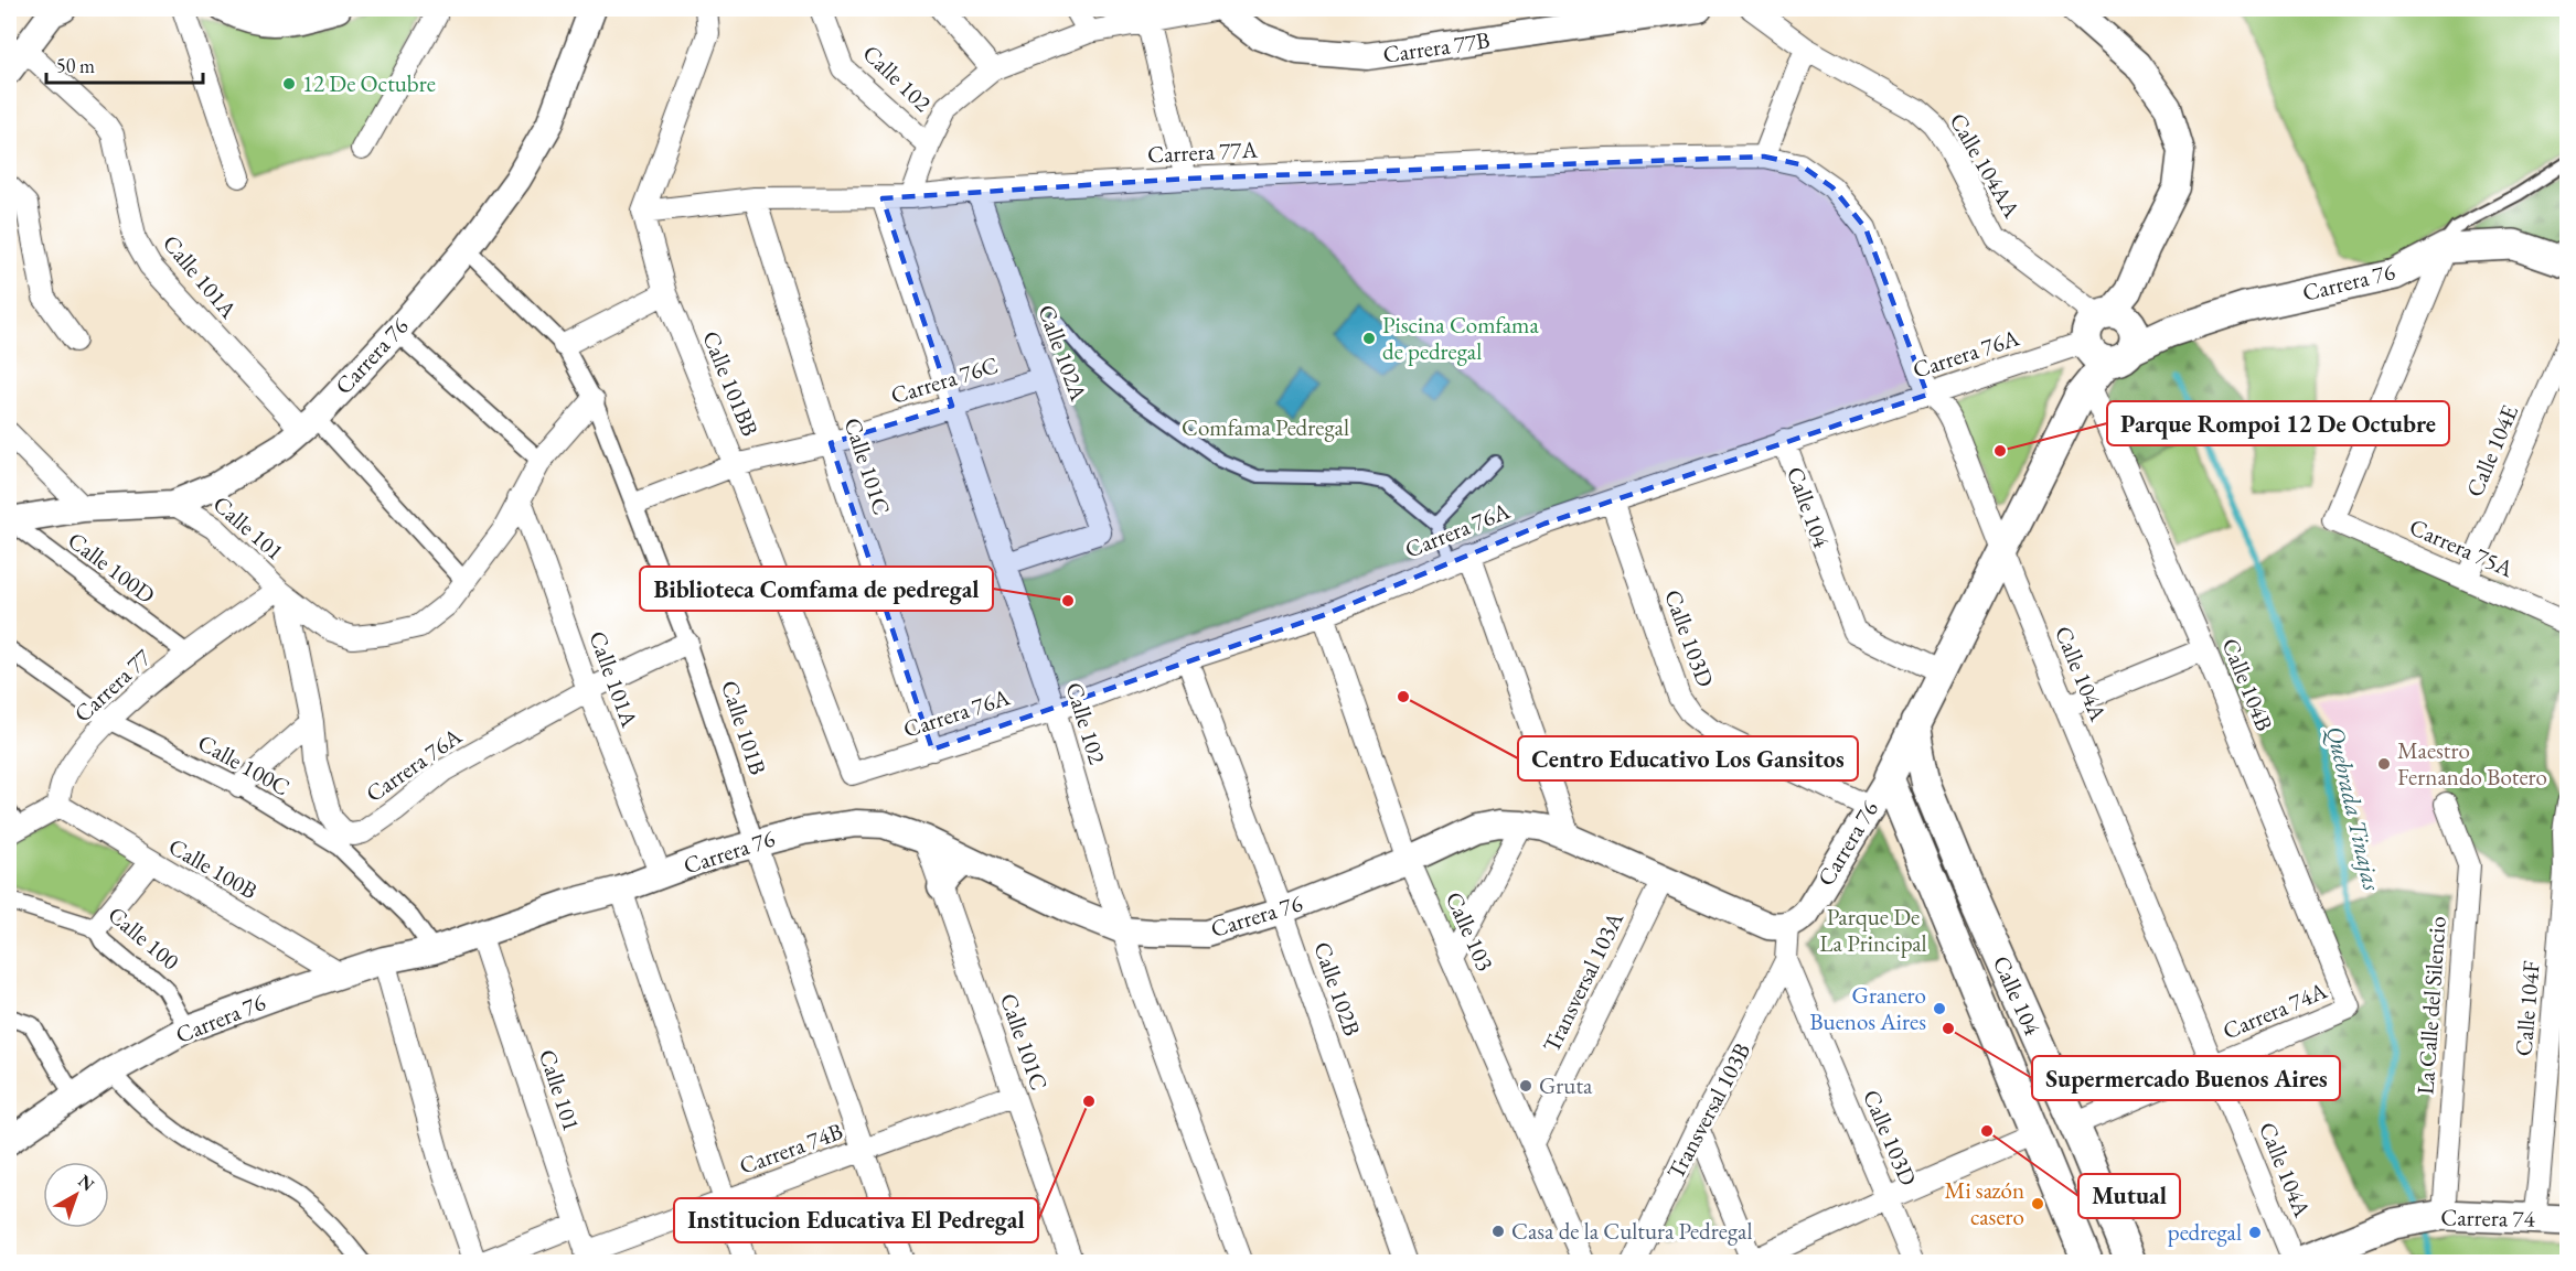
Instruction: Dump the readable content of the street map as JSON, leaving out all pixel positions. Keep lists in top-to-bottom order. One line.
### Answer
{"streets":{"main road":["Carrera 76","Calle 104","Carrera 74"],"street":["Carrera 77B","Calle 102","Carrera 77A","Calle 104AA","Calle 101A","Calle 102A","Carrera 76A","Carrera 76C","Calle 101BB","Calle 104E","Calle 101C","Calle 101","Carrera 75A","Calle 100D","Calle 103D","Calle 104A","Calle 104B","Carrera 77","Calle 101B","Calle 100C","Calle 100B","Calle 103","Calle 100","Transversal 103A","Calle 102B","La Calle del Silencio","Calle 104F","Carrera 74A","Transversal 103B","Carrera 74B"]},"crossings":[["Carrera 77B","Calle 102"],["Carrera 77B","Carrera 77A"],["Calle 102","Carrera 77A"],["Calle 102","Carrera 76"],["Calle 102","Calle 102A"],["Calle 102","Carrera 76A"],["Calle 102","Carrera 76C"],["Carrera 77A","Calle 102A"],["Carrera 77A","Calle 101BB"],["Carrera 77A","Calle 101C"],["Carrera 77A","Calle 104A"],["Calle 104AA","Carrera 76"],["Calle 104AA","Carrera 76A"],["Calle 104AA","Calle 104B"],["Calle 101A","Carrera 76"],["Calle 101A","Carrera 76A"],["Calle 101A","Calle 101"],["Carrera 76","Carrera 76A"],["Carrera 76","Calle 101C"],["Carrera 76","Calle 104"],["Carrera 76","Calle 101"],["Carrera 76","Carrera 75A"],["Carrera 76","Calle 100D"],["Carrera 76","Calle 103D"],["Carrera 76","Calle 104A"],["Carrera 76","Calle 104B"],["Carrera 76","Calle 101B"],["Carrera 76","Calle 100C"],["Carrera 76","Calle 100B"],["Carrera 76","Calle 103"],["Carrera 76","Calle 100"],["Carrera 76","Transversal 103A"],["Carrera 76","Calle 102B"],["Calle 102A","Carrera 76C"],["Carrera 76A","Calle 101BB"],["Carrera 76A","Calle 101C"],["Carrera 76A","Calle 104"],["Carrera 76A","Calle 101"],["Carrera 76A","Calle 103D"],["Carrera 76A","Calle 104A"],["Carrera 76A","Calle 104B"],["Carrera 76A","Calle 101B"],["Carrera 76A","Calle 103"],["Carrera 76A","Calle 102B"],["Carrera 76C","Calle 101BB"],["Carrera 76C","Calle 101C"],["Carrera 76C","Calle 101B"],["Calle 104E","Carrera 75A"],["Calle 101C","Carrera 74B"],["Calle 104","Carrera 74A"],["Calle 101","Carrera 77"],["Calle 101","Carrera 74B"],["Calle 100D","Carrera 77"],["Calle 103D","Transversal 103B"],["Calle 104A","Carrera 74A"],["Calle 104A","Carrera 74"],["Calle 104B","Carrera 74A"],["Carrera 77","Calle 100C"],["Carrera 77","Calle 100B"],["Calle 101B","Carrera 74B"],["Calle 103","Transversal 103A"],["La Calle del Silencio","Carrera 74"],["Calle 104F","Carrera 74"]],"water":["Quebrada Tinajas"],"parks":["Comfama Pedregal","Parque De La Principal"],"places":["12 De Octubre","Piscina Comfama de pedregal","Parque Rompoi 12 De Octubre","Biblioteca Comfama de pedregal","Centro Educativo Los Gansitos","Maestro Fernando Botero","Granero Buenos Aires","Supermercado Buenos Aires","Gruta","Institucion Educativa El Pedregal","Mutual","Mi sazón casero","Casa de la Cultura Pedregal","pedregal"],"scale_bar":"50 m","north":"top right"}
